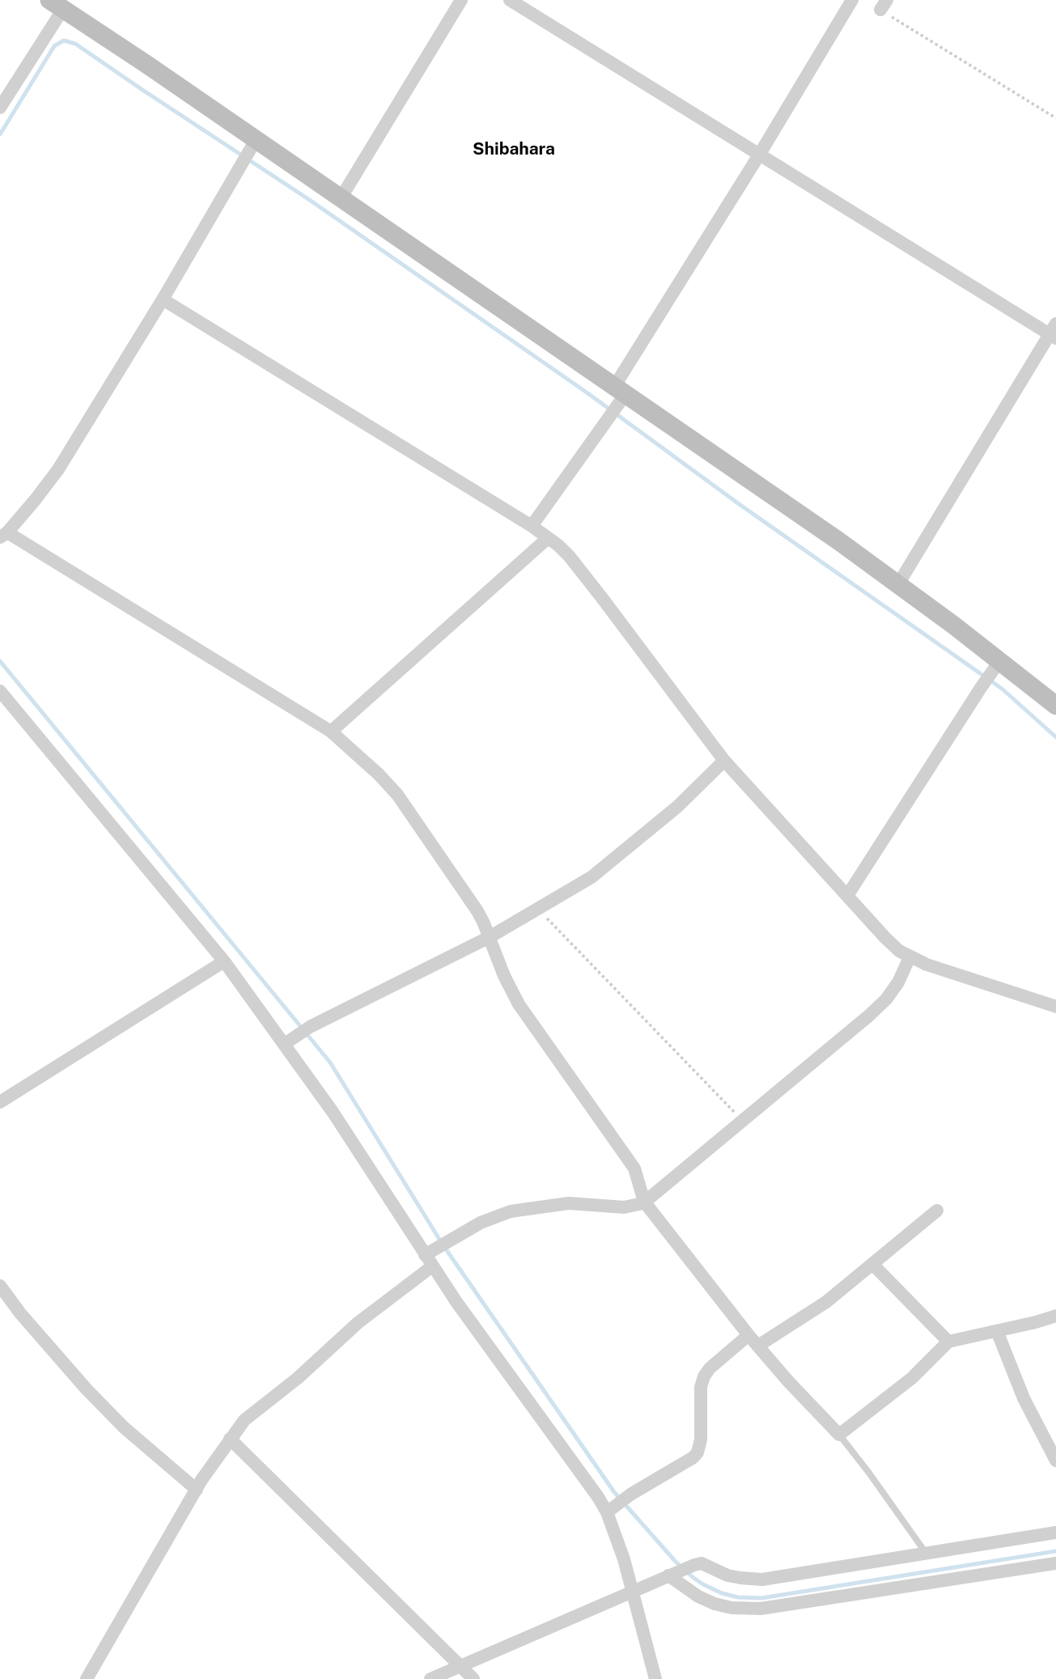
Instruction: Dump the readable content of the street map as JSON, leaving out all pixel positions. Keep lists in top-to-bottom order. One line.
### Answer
{"districts":["Shibahara"]}
